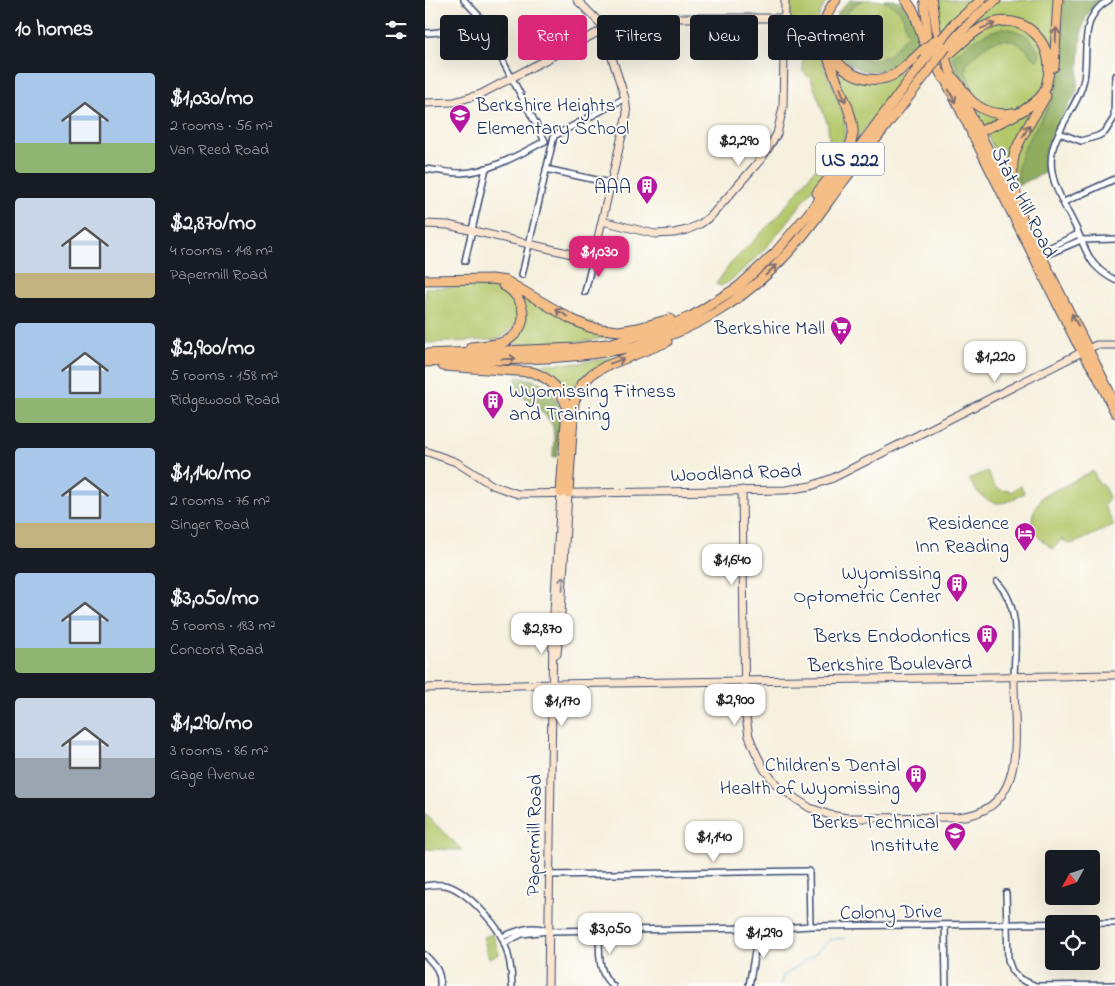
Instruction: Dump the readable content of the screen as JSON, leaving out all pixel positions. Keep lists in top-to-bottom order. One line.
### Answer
{"streets":{"highway":["US 222"],"main road":["State Hill Road"],"street":["Woodland Road","Berkshire Boulevard","Papermill Road","Colony Drive"]},"crossings":[["State Hill Road","Woodland Road"],["Woodland Road","Papermill Road"],["Berkshire Boulevard","Papermill Road"],["Papermill Road","Colony Drive"]],"places":{"school or university":["Berkshire Heights Elementary School","Berks Technical Institute"],"building":["AAA","Wyomissing Fitness and Training","Wyomissing Optometric Center","Berks Endodontics","Children's Dental Health of Wyomissing"],"supermarket":["Berkshire Mall"],"hotel":["Residence Inn Reading"]},"north":"bottom left","page":{"heading":"10 homes","chip":["Buy","Rent","Filters","New","Apartment"],"list":[{"name":"$1,030/mo","note":"2 rooms · 56 m² · Van Reed Road"},{"name":"$2,870/mo","note":"4 rooms · 148 m² · Papermill Road"},{"name":"$2,900/mo","note":"5 rooms · 158 m² · Ridgewood Road"},{"name":"$1,140/mo","note":"2 rooms · 76 m² · Singer Road"},{"name":"$3,050/mo","note":"5 rooms · 183 m² · Concord Road"},{"name":"$1,290/mo","note":"3 rooms · 86 m² · Gage Avenue"}],"price":["$2,290","$1,030","$1,220","$1,640","$2,870","$2,900","$1,170","$1,140","$3,050","$1,290"]}}
